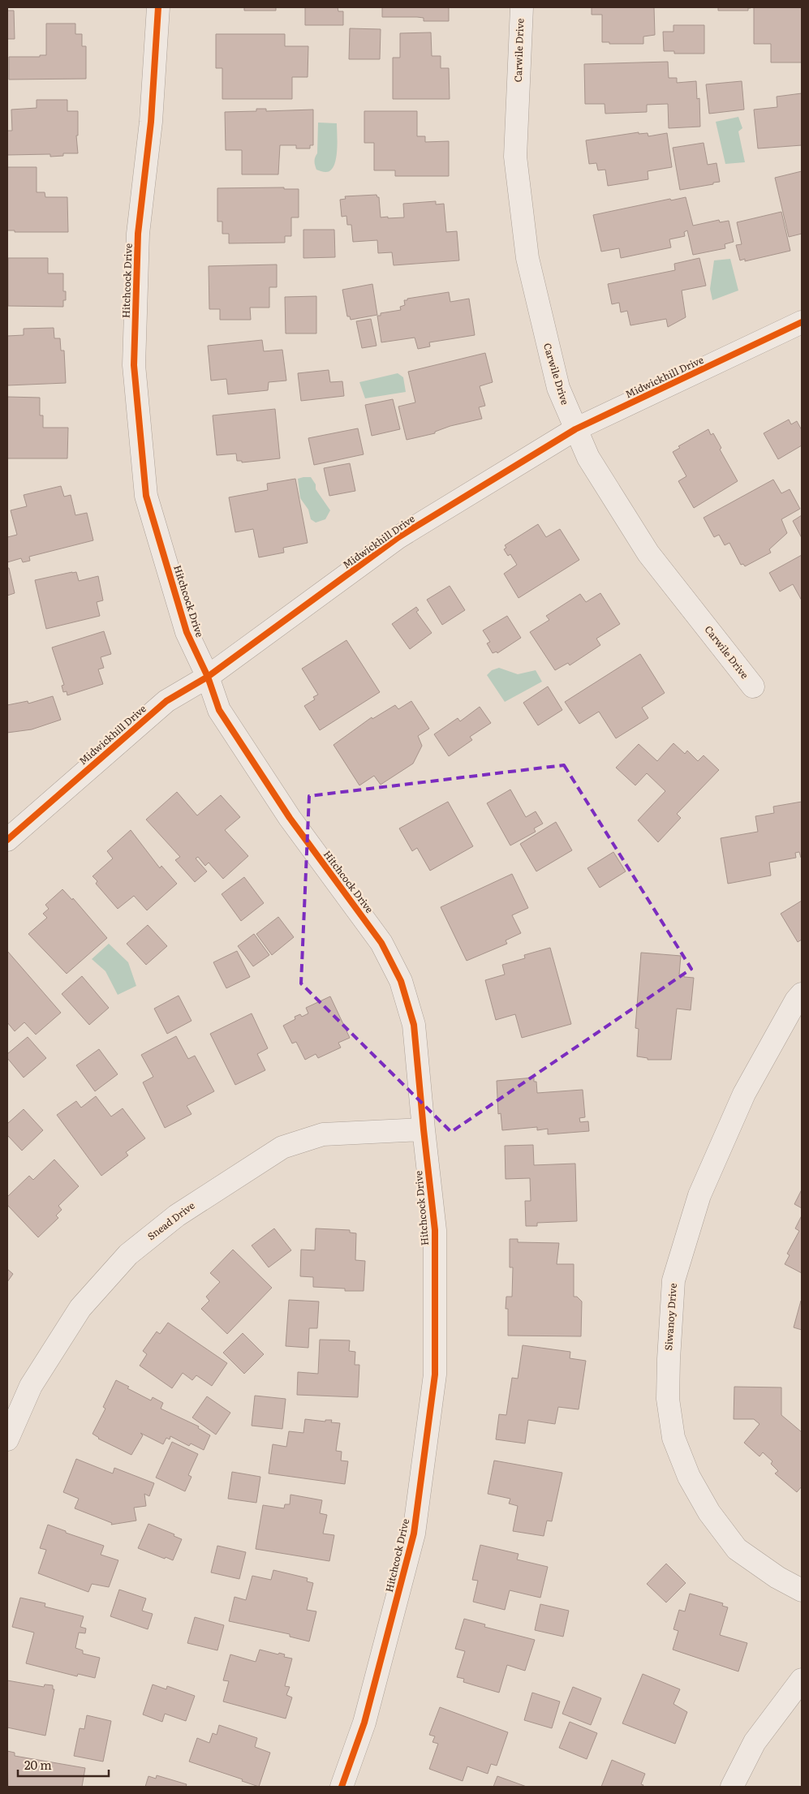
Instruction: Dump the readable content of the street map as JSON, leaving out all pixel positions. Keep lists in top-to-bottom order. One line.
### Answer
{"streets":{"street":["Carwile Drive","Hitchcock Drive","Midwickhill Drive","Snead Drive","Siwanoy Drive"]},"crossings":[["Carwile Drive","Midwickhill Drive"],["Hitchcock Drive","Midwickhill Drive"],["Hitchcock Drive","Snead Drive"]],"scale_bar":"20 m"}
